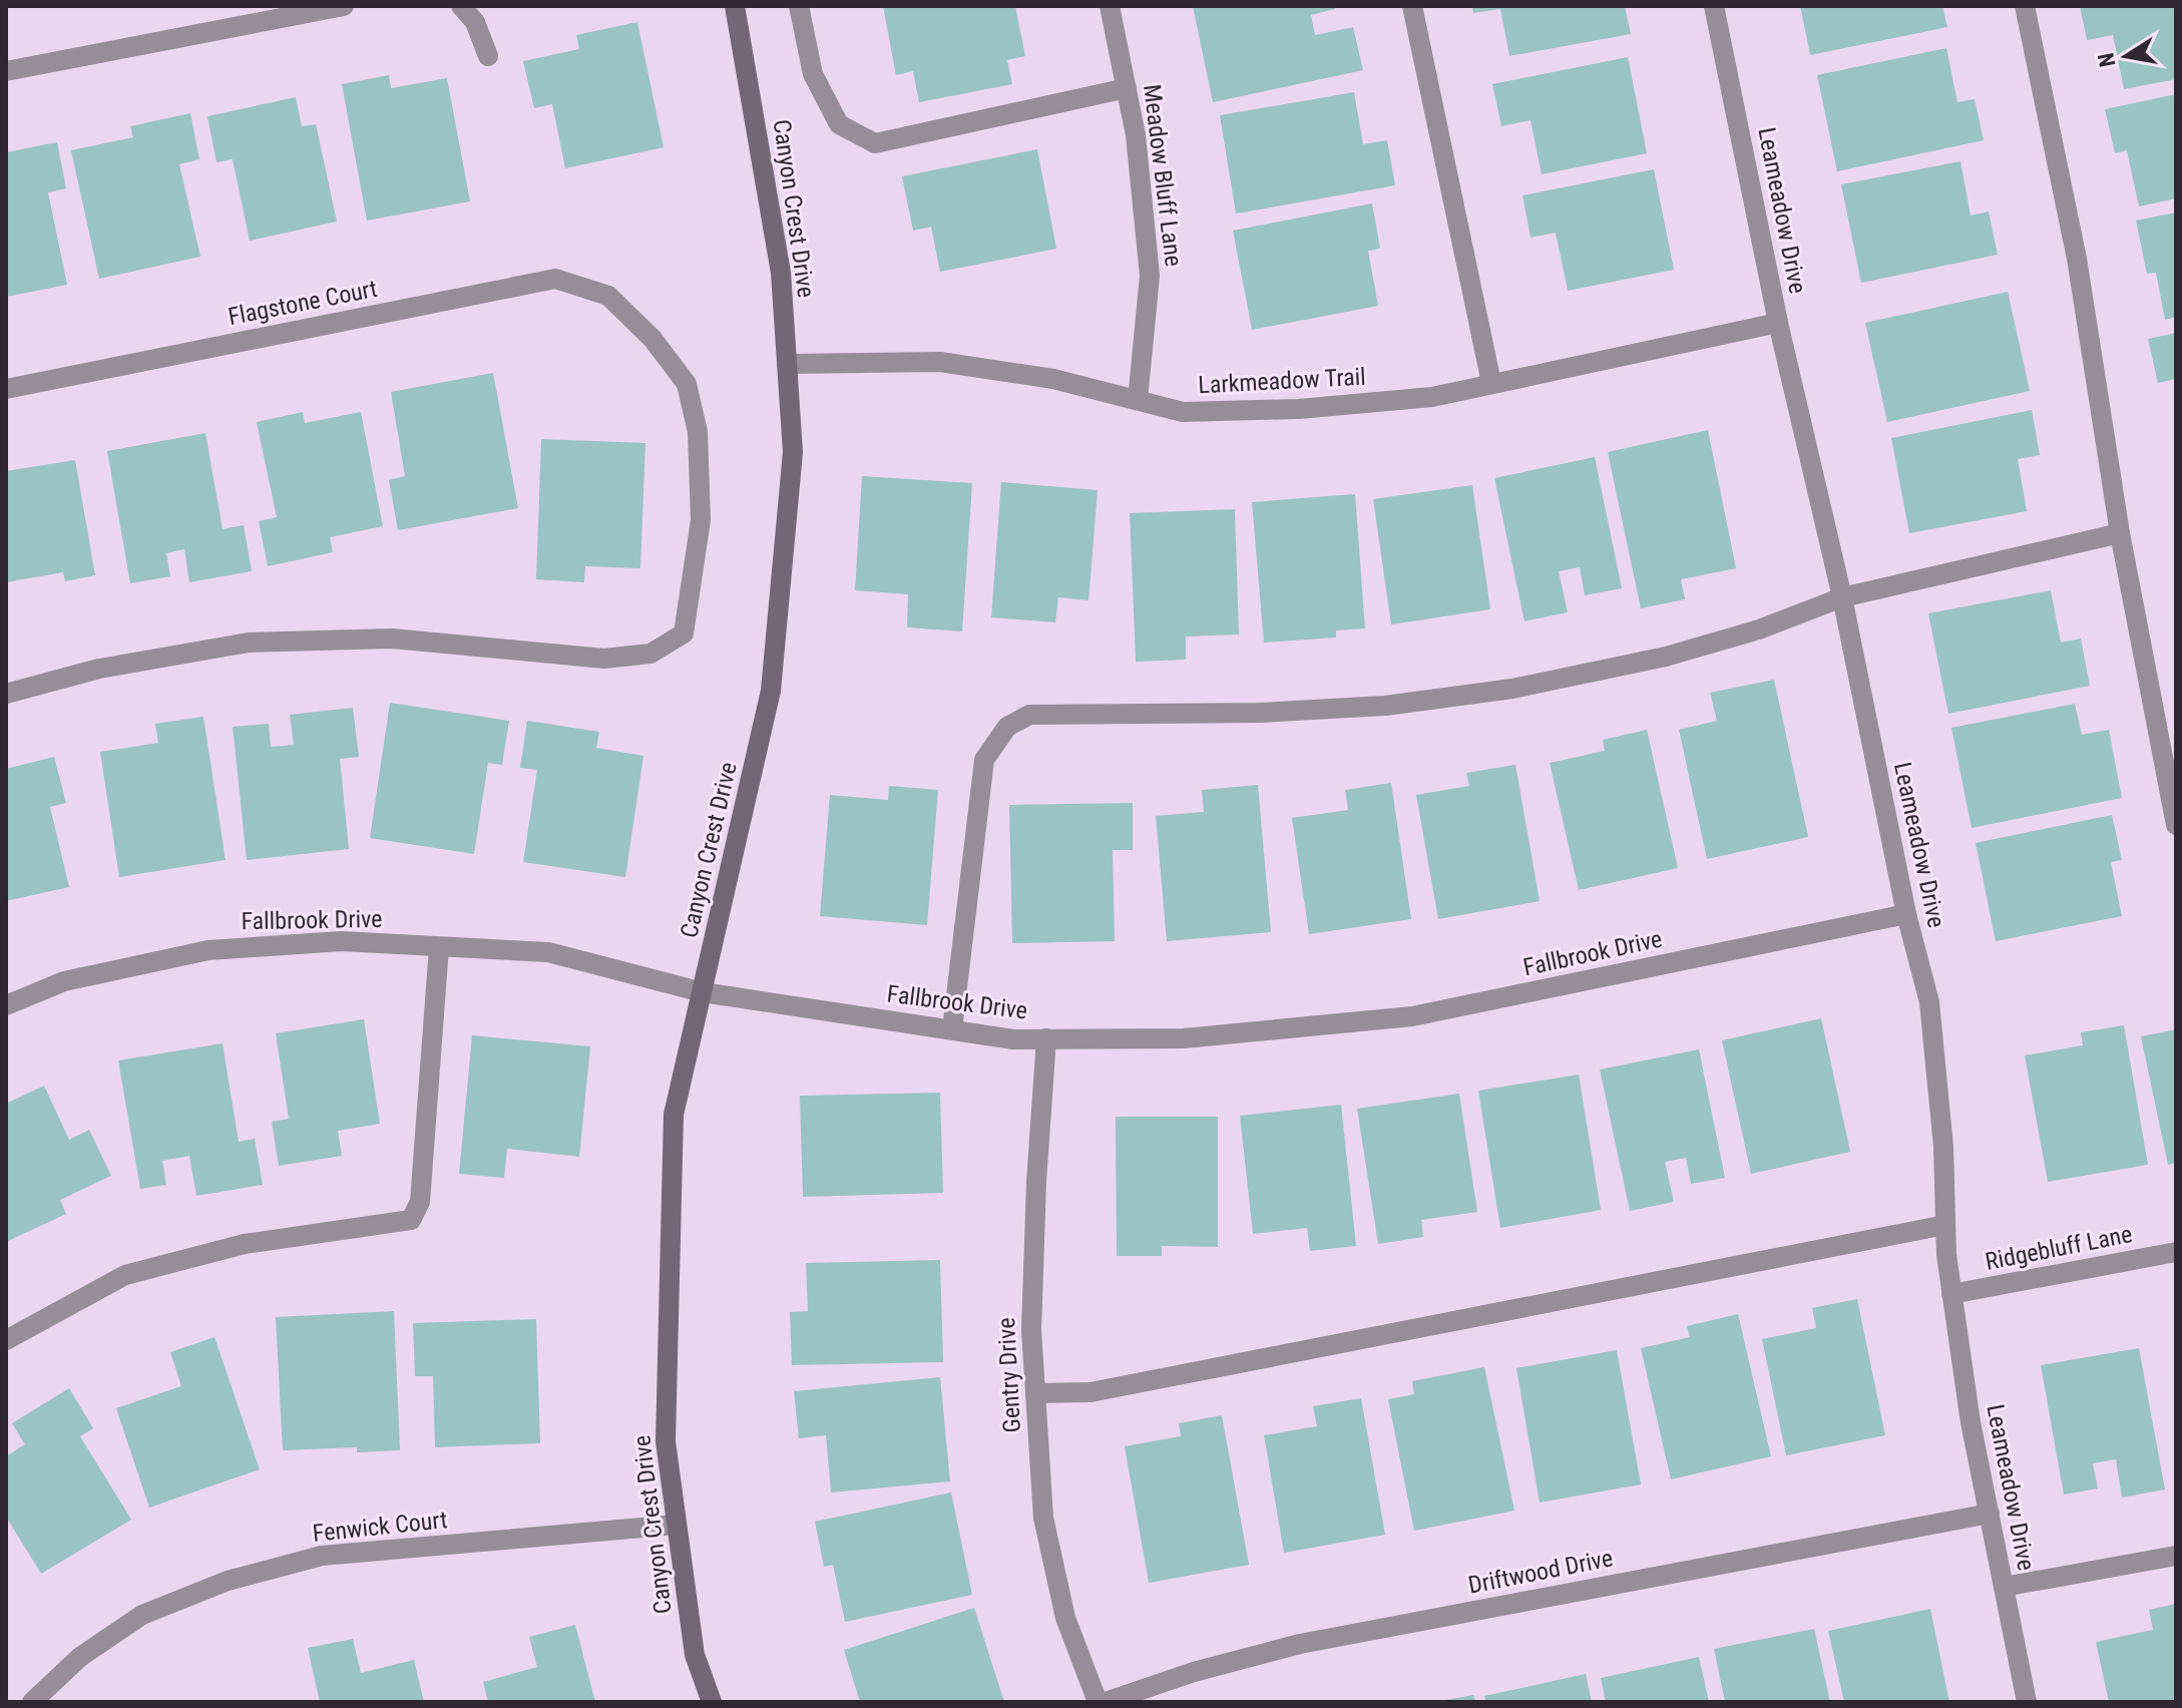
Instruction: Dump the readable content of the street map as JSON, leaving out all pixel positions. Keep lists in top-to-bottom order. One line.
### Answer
{"streets":{"street":["Meadow Bluff Lane","Canyon Crest Drive","Leameadow Drive","Flagstone Court","Larkmeadow Trail","Fallbrook Drive","Ridgebluff Lane","Gentry Drive","Fenwick Court","Driftwood Drive"]},"crossings":[["Meadow Bluff Lane","Larkmeadow Trail"],["Canyon Crest Drive","Larkmeadow Trail"],["Canyon Crest Drive","Fallbrook Drive"],["Canyon Crest Drive","Fenwick Court"],["Leameadow Drive","Larkmeadow Trail"],["Leameadow Drive","Fallbrook Drive"],["Leameadow Drive","Ridgebluff Lane"],["Leameadow Drive","Driftwood Drive"],["Fallbrook Drive","Gentry Drive"]],"north":"left"}
